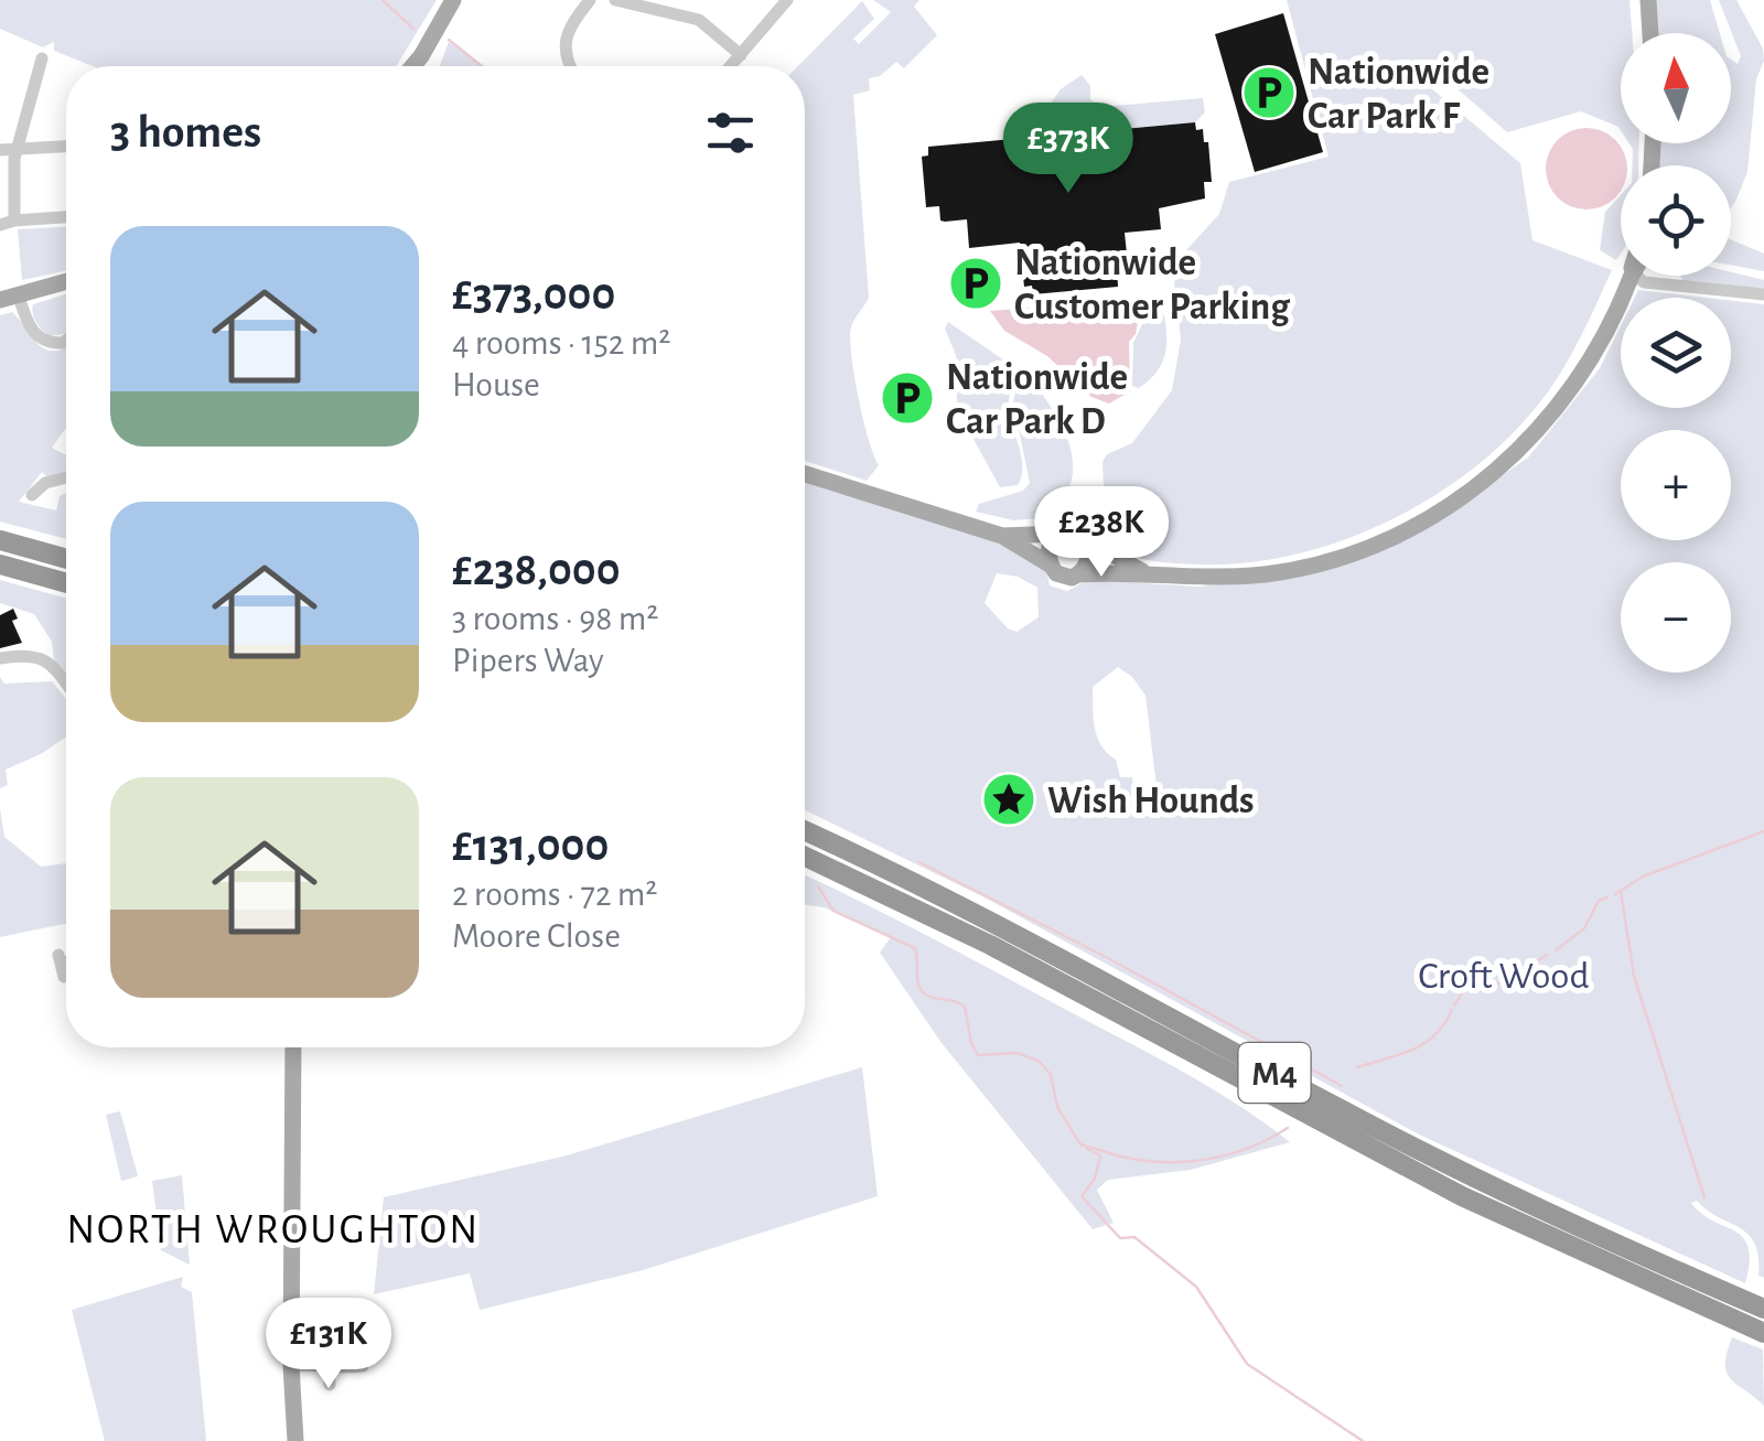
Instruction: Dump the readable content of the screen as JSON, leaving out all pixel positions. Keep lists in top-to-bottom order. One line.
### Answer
{"streets":{"highway":["M4"]},"districts":["NORTH WROUGHTON"],"parks":["Croft Wood"],"places":{"parking":["Nationwide Car Park F","Nationwide Customer Parking","Nationwide Car Park D"],"place":["Wish Hounds"]},"north":"top","page":{"map_buttons":["+","−"],"heading":"3 homes","price":["£373K","£238K","£131K"],"list":[{"name":"£373,000","note":"4 rooms · 152 m² · House"},{"name":"£238,000","note":"3 rooms · 98 m² · Pipers Way"},{"name":"£131,000","note":"2 rooms · 72 m² · Moore Close"}]}}
